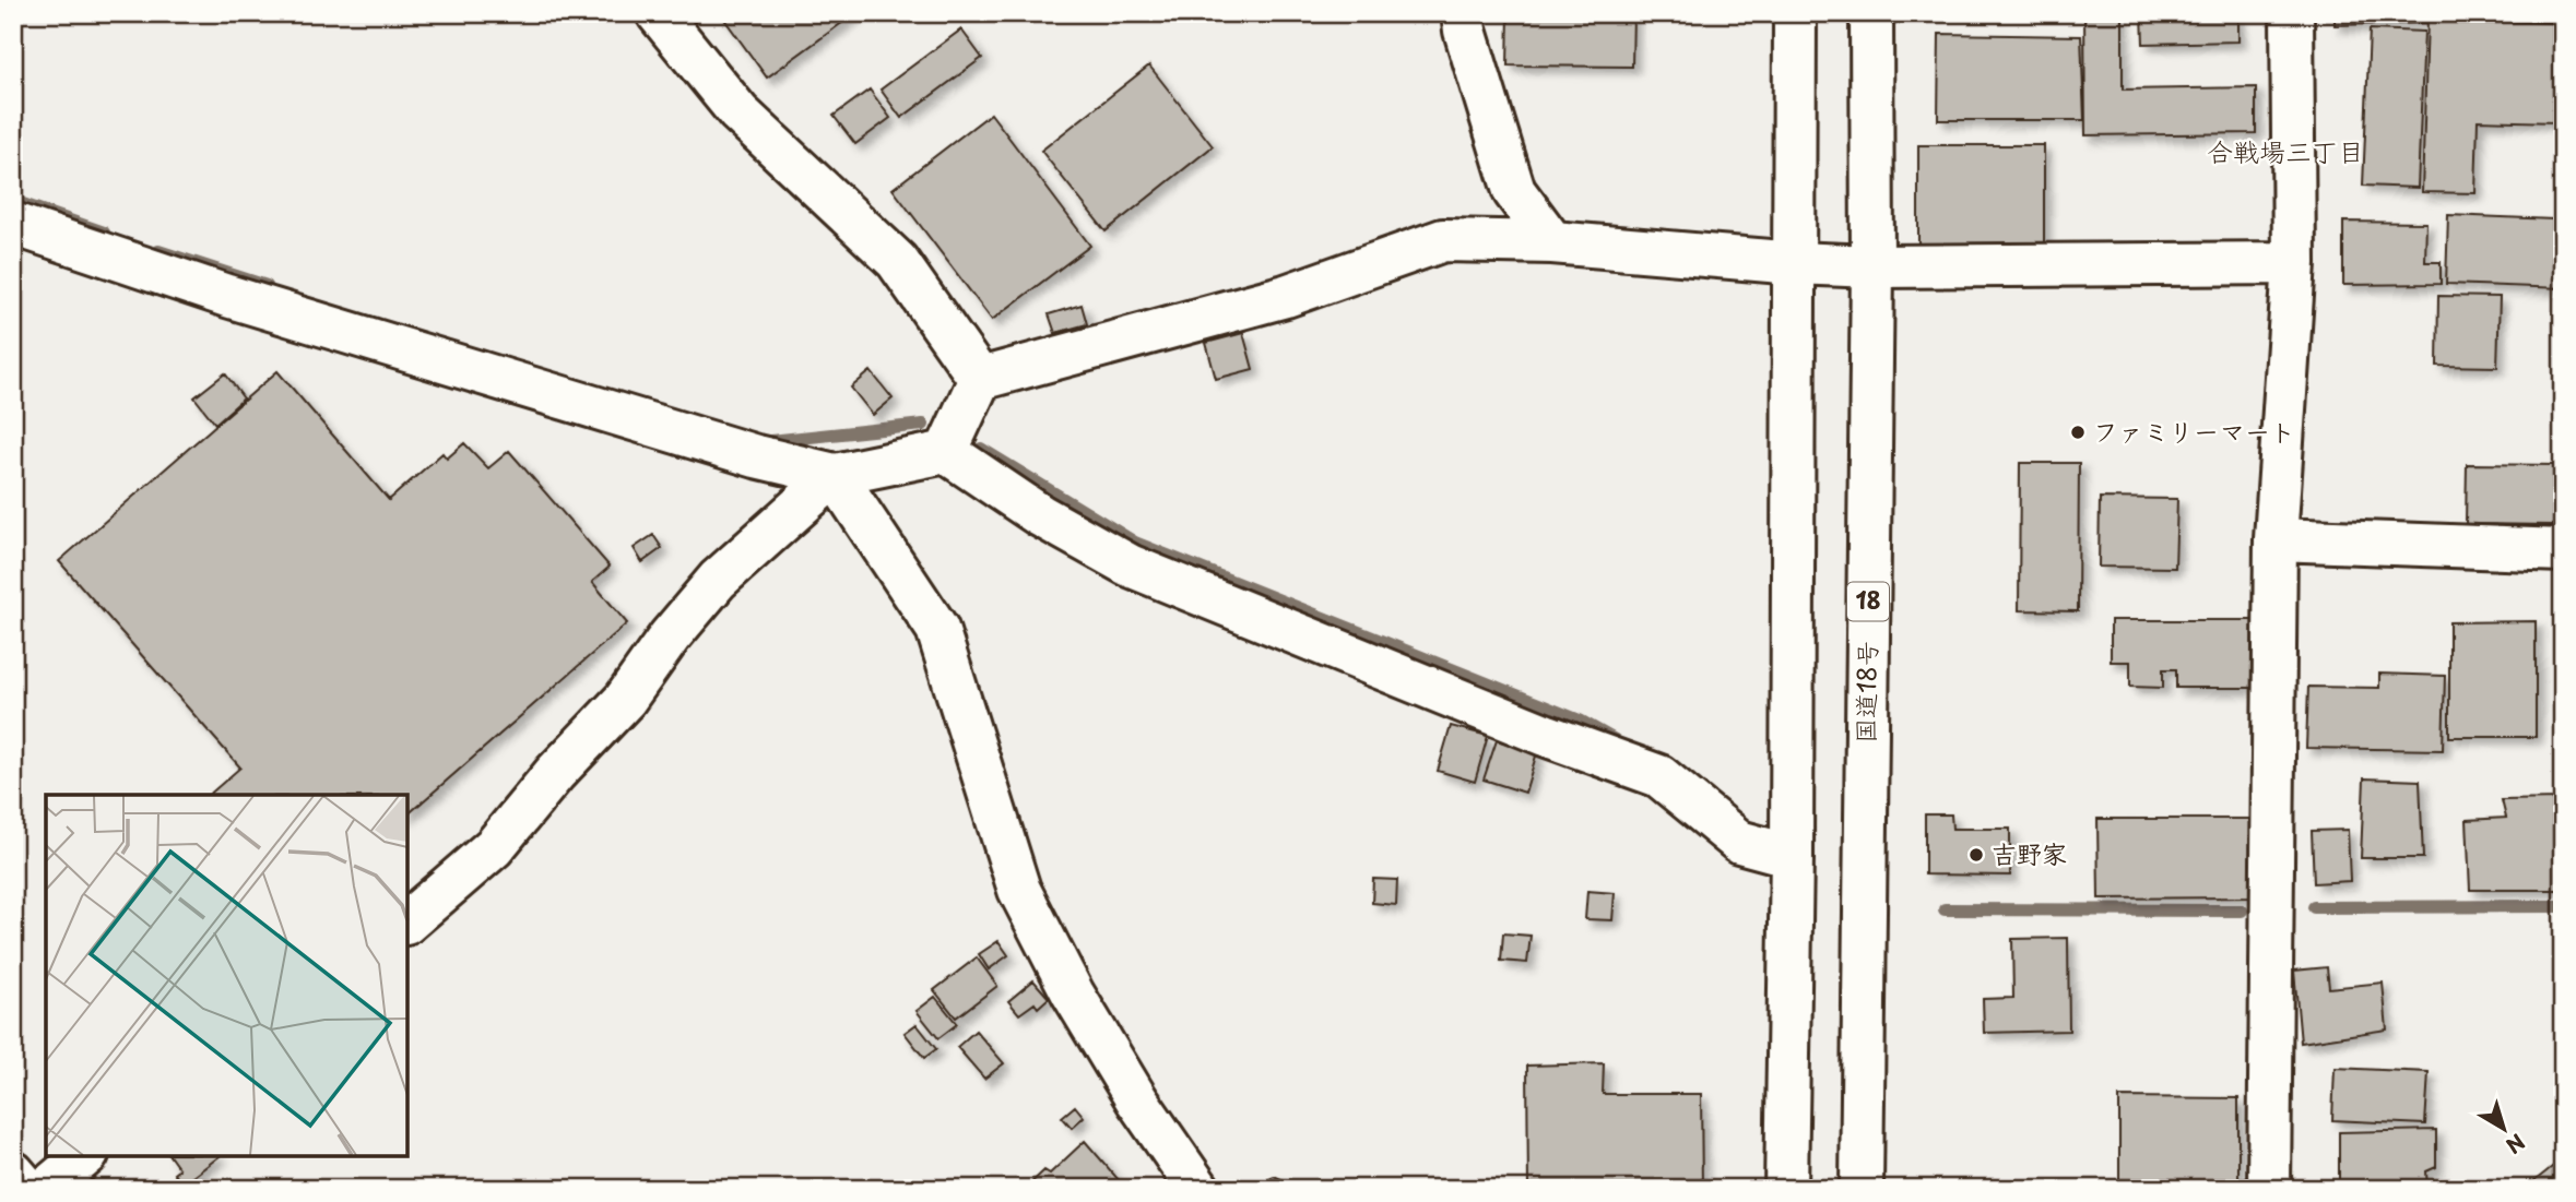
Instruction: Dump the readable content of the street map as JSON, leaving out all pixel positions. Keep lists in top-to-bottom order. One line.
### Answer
{"streets":{"main road":["18","国道18号"]},"districts":["合戦場三丁目"],"places":["ファミリーマート","吉野家"],"north":"bottom right"}
